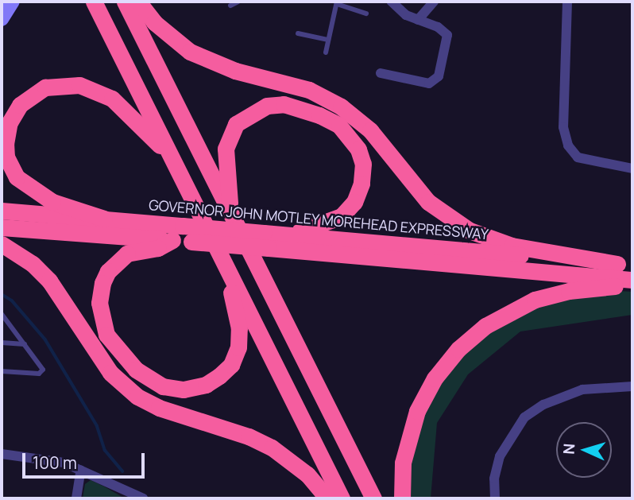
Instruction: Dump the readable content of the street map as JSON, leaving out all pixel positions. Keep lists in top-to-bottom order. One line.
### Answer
{"streets":{"highway":["GOVERNOR JOHN MOTLEY MOREHEAD EXPRESSWAY"]},"scale_bar":"100 m","north":"left"}
